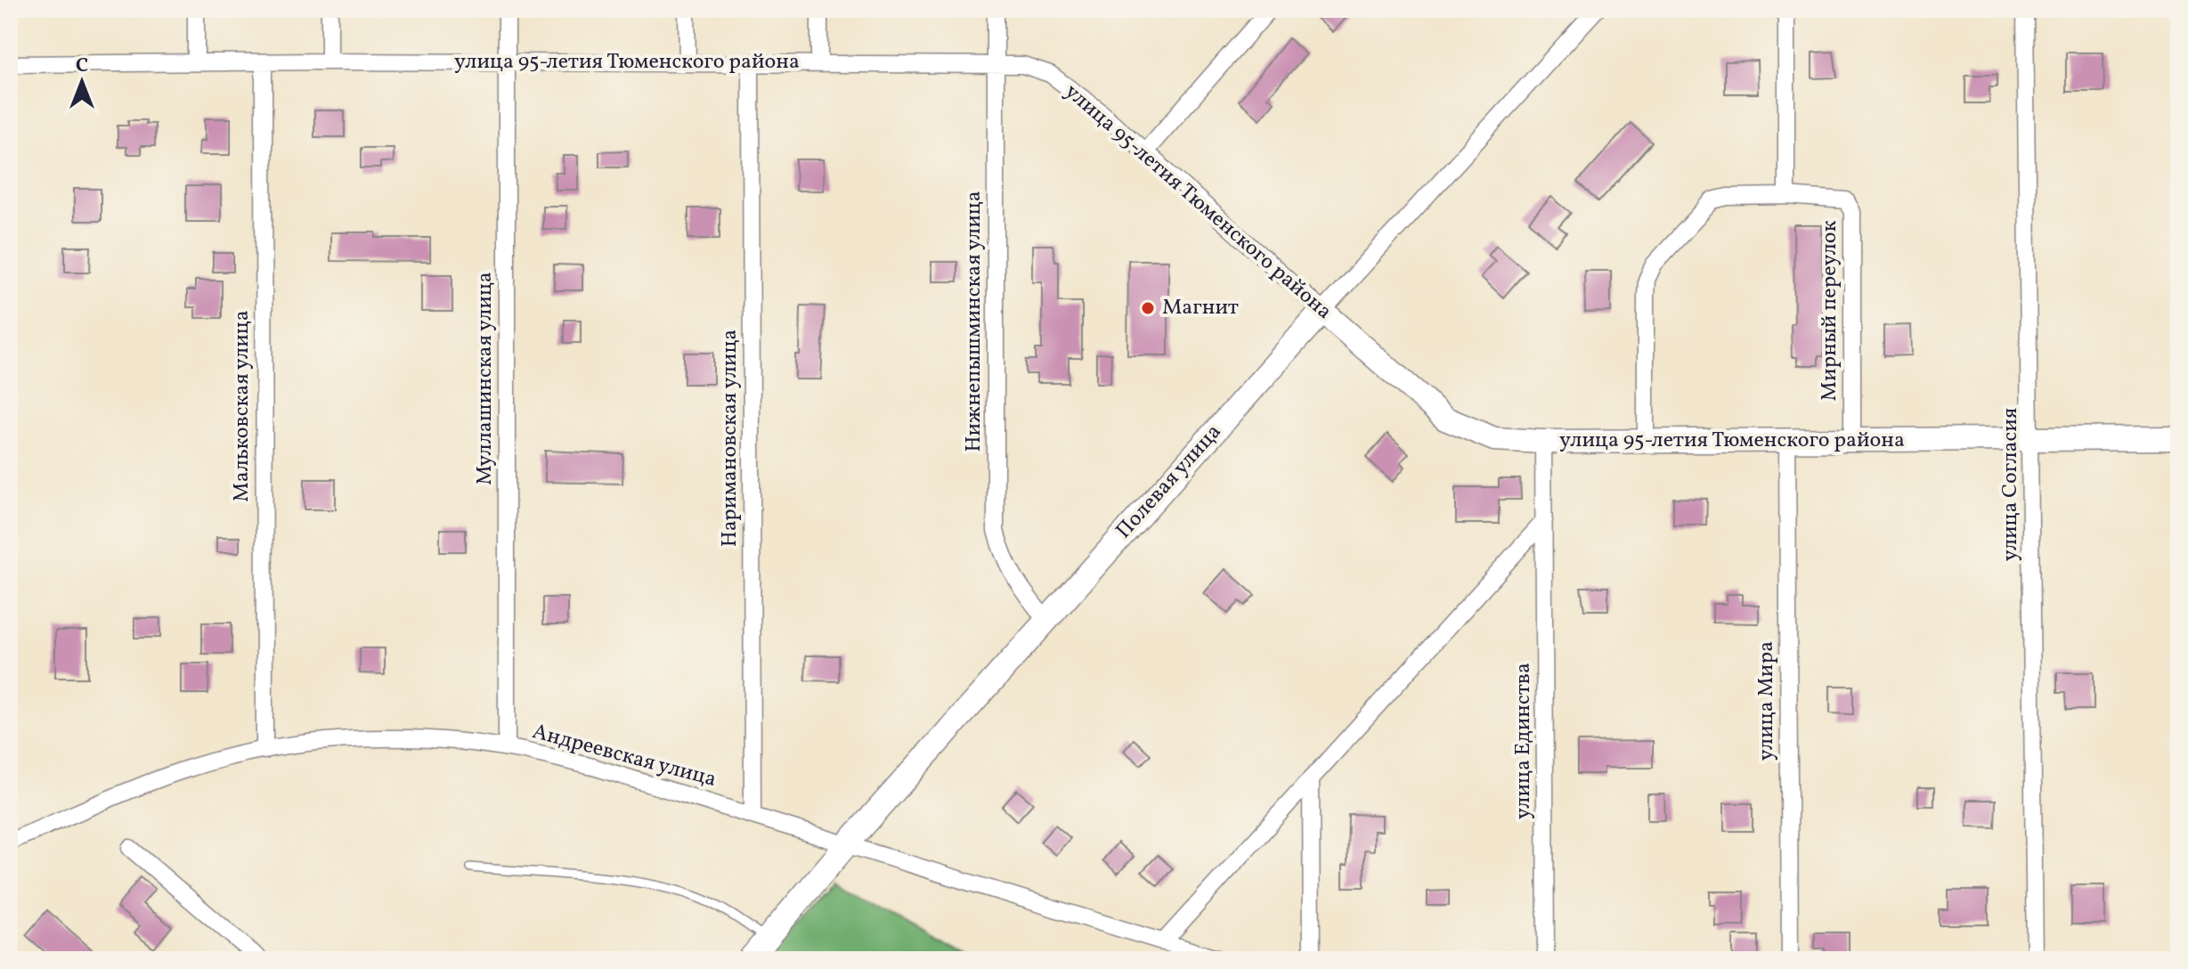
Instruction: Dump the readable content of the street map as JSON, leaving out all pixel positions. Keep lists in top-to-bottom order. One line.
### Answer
{"streets":{"street":["улица 95-летия Тюменского района","Мирный переулок","Нижнепышминская улица","Муллашинская улица","Мальковская улица","Наримановская улица","Полевая улица","улица Согласия","улица Мира","улица Единства","Андреевская улица"]},"crossings":[["улица 95-летия Тюменского района","Мирный переулок"],["улица 95-летия Тюменского района","Нижнепышминская улица"],["улица 95-летия Тюменского района","Муллашинская улица"],["улица 95-летия Тюменского района","Мальковская улица"],["улица 95-летия Тюменского района","Наримановская улица"],["улица 95-летия Тюменского района","Полевая улица"],["улица 95-летия Тюменского района","улица Согласия"],["улица 95-летия Тюменского района","улица Мира"],["улица 95-летия Тюменского района","улица Единства"],["Нижнепышминская улица","Полевая улица"],["Муллашинская улица","Андреевская улица"],["Мальковская улица","Андреевская улица"],["Наримановская улица","Андреевская улица"],["Полевая улица","Андреевская улица"]],"places":["Магнит"],"north":"top"}
